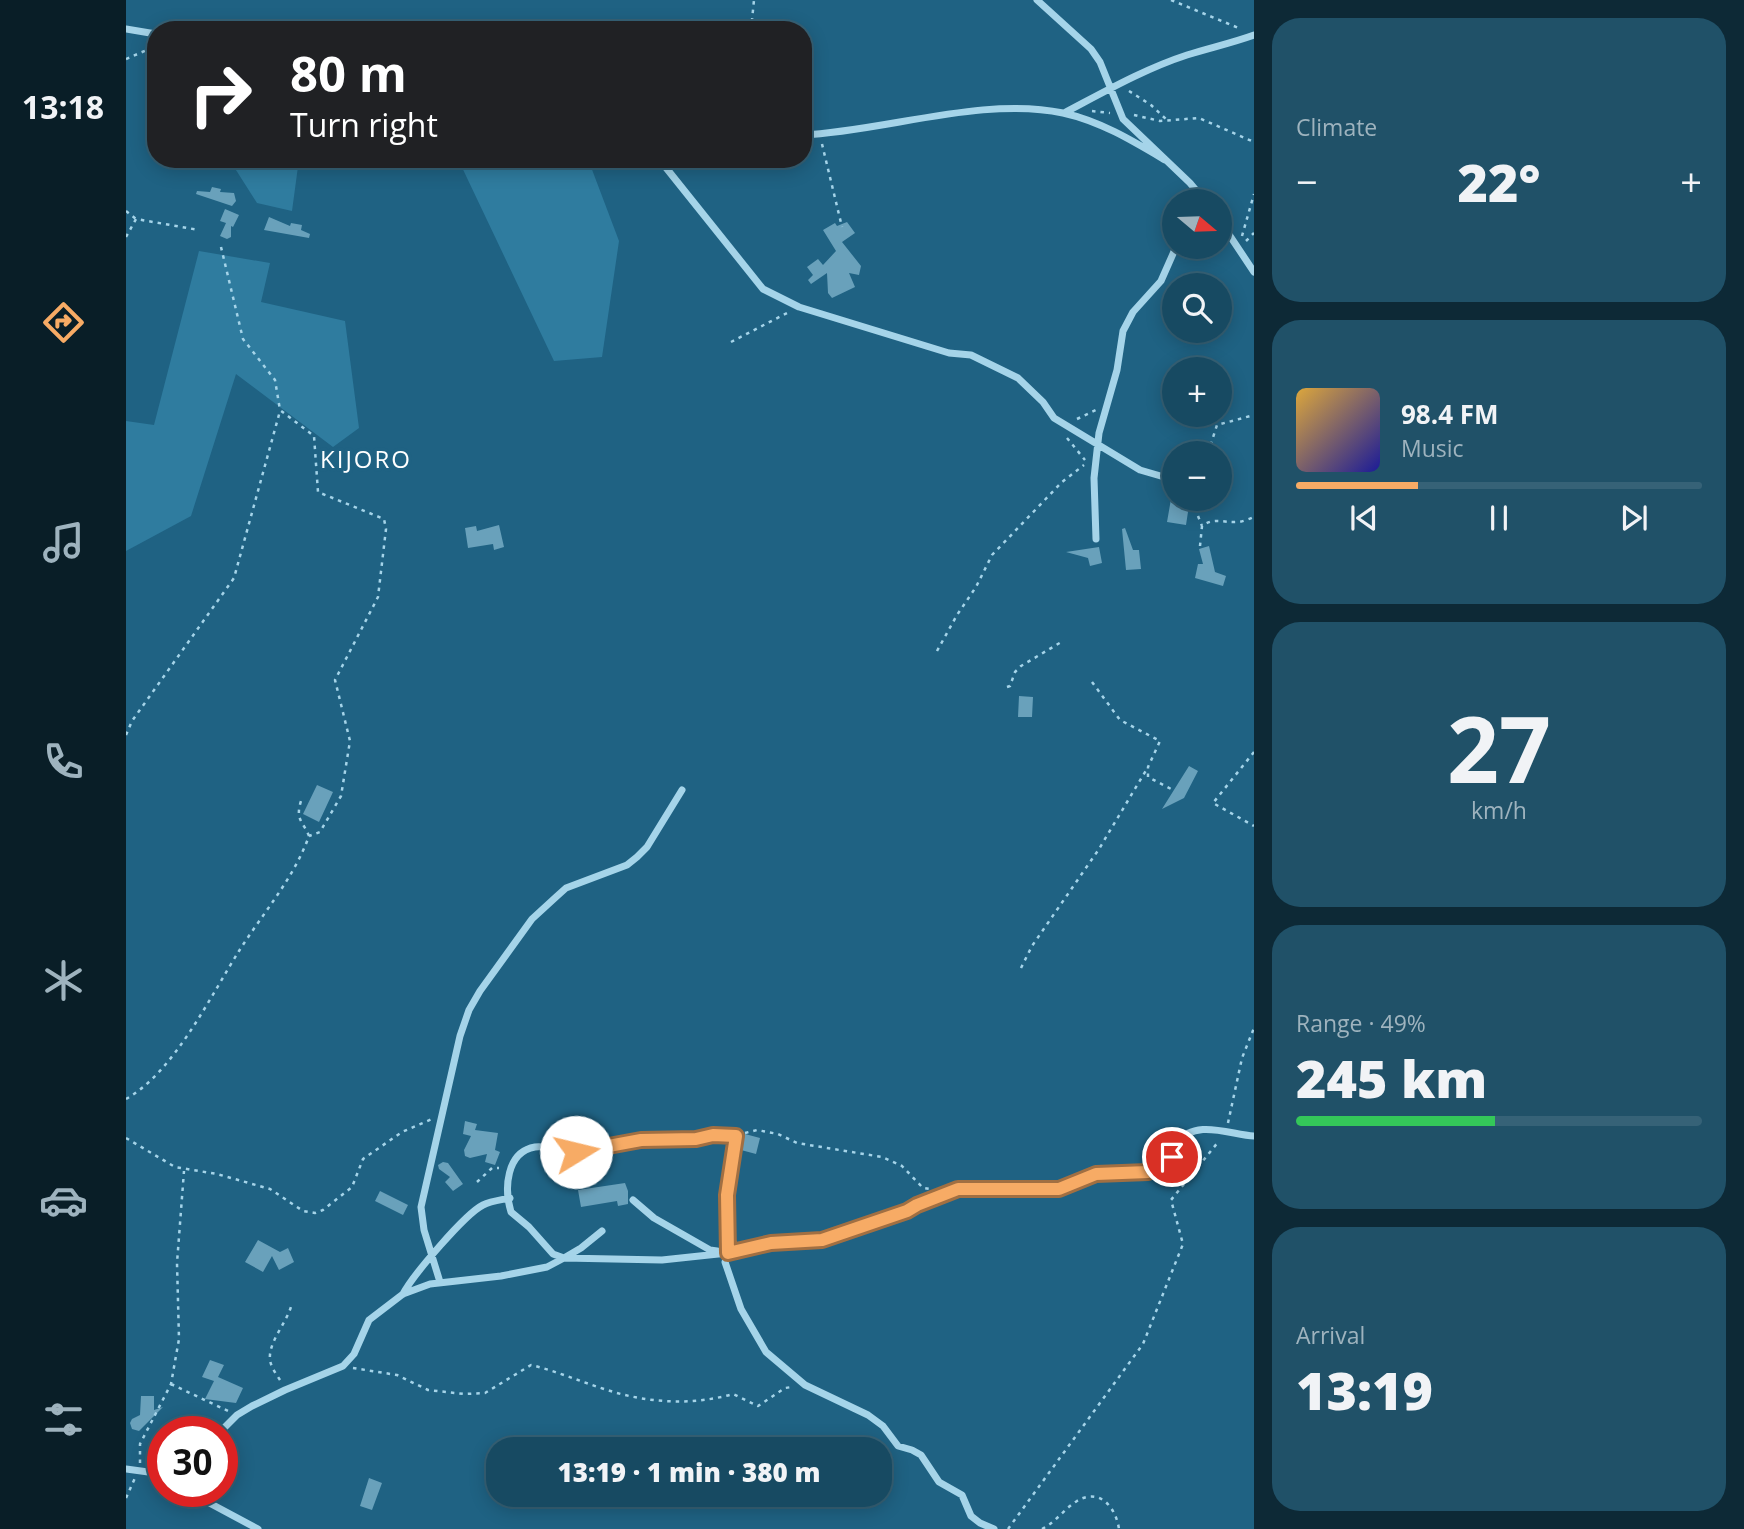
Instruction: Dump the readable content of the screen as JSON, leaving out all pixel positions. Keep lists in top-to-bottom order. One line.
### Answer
{"districts":["KIJORO"],"north":"right","page":{"tabs":"13:18","tile":["Climate",["27","km/h"],["Range · 49%","245 km"],["Arrival","13:19"]],"turn":["80 m","Turn right"],"heat":["−","22°","+"],"map_buttons":["+","−"],"song":["98.4 FM","Music"],"limit":"30","trip":"13:19 · 1 min · 380 m"}}
